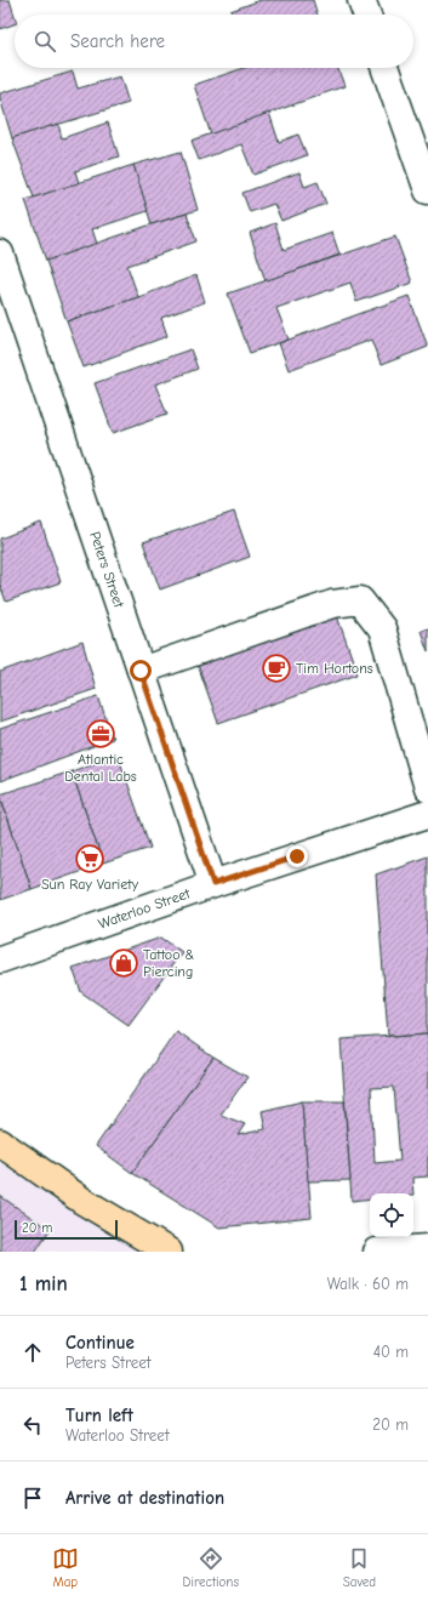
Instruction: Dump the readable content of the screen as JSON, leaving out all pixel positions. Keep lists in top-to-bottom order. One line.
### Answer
{"streets":{"street":["Peters Street","Waterloo Street"]},"crossings":[["Peters Street","Waterloo Street"]],"places":{"cafe":["Tim Hortons"],"office":["Atlantic Dental Labs"],"supermarket":["Sun Ray Variety"],"shop":["Tattoo & Piercing"]},"scale_bar":"20 m","page":{"search":"Search here","scale":"20 m","heading":["1 min","Walk · 60 m"],"list":[["Continue","Peters Street","40 m"],["Turn left","Waterloo Street","20 m"],"Arrive at destination"],"nav":["Map","Directions","Saved"]}}
